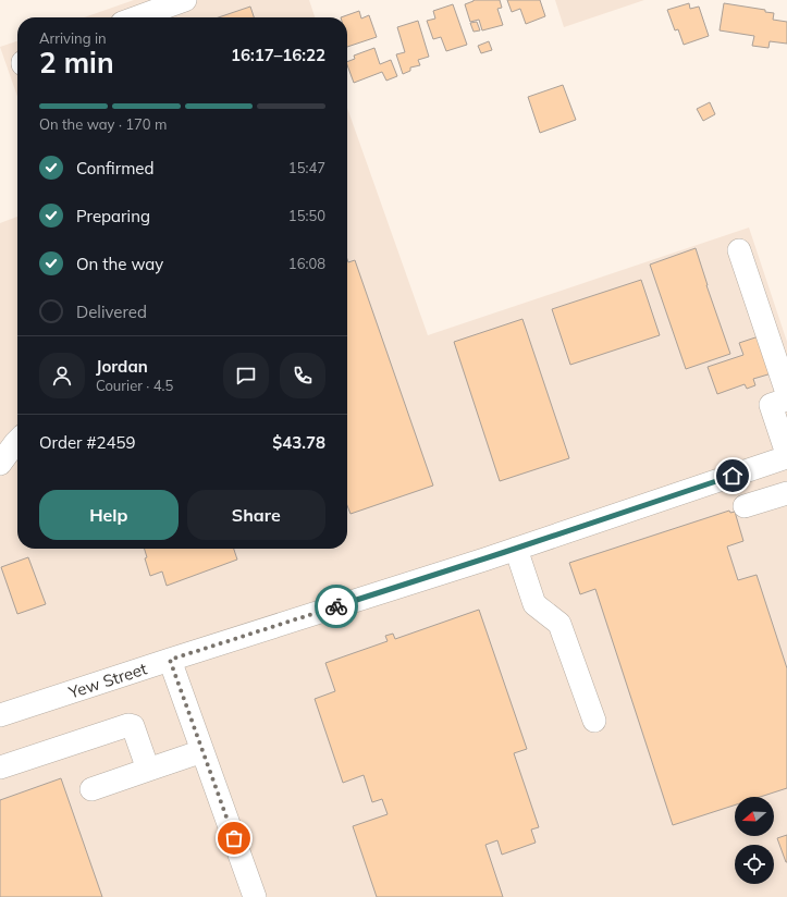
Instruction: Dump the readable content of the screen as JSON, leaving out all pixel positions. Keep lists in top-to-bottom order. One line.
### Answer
{"streets":{"street":["Yew Street"]},"north":"left","page":{"heading":["2 min","Arriving in","16:17–16:22"],"panel":["Jordan","Courier · 4.5","Order #2459","$43.78"],"bar":"On the way · 170 m","list":[["Confirmed","15:47"],["Preparing","15:50"],["On the way","16:08"],"Delivered"],"buttons":["Help","Share"]}}
